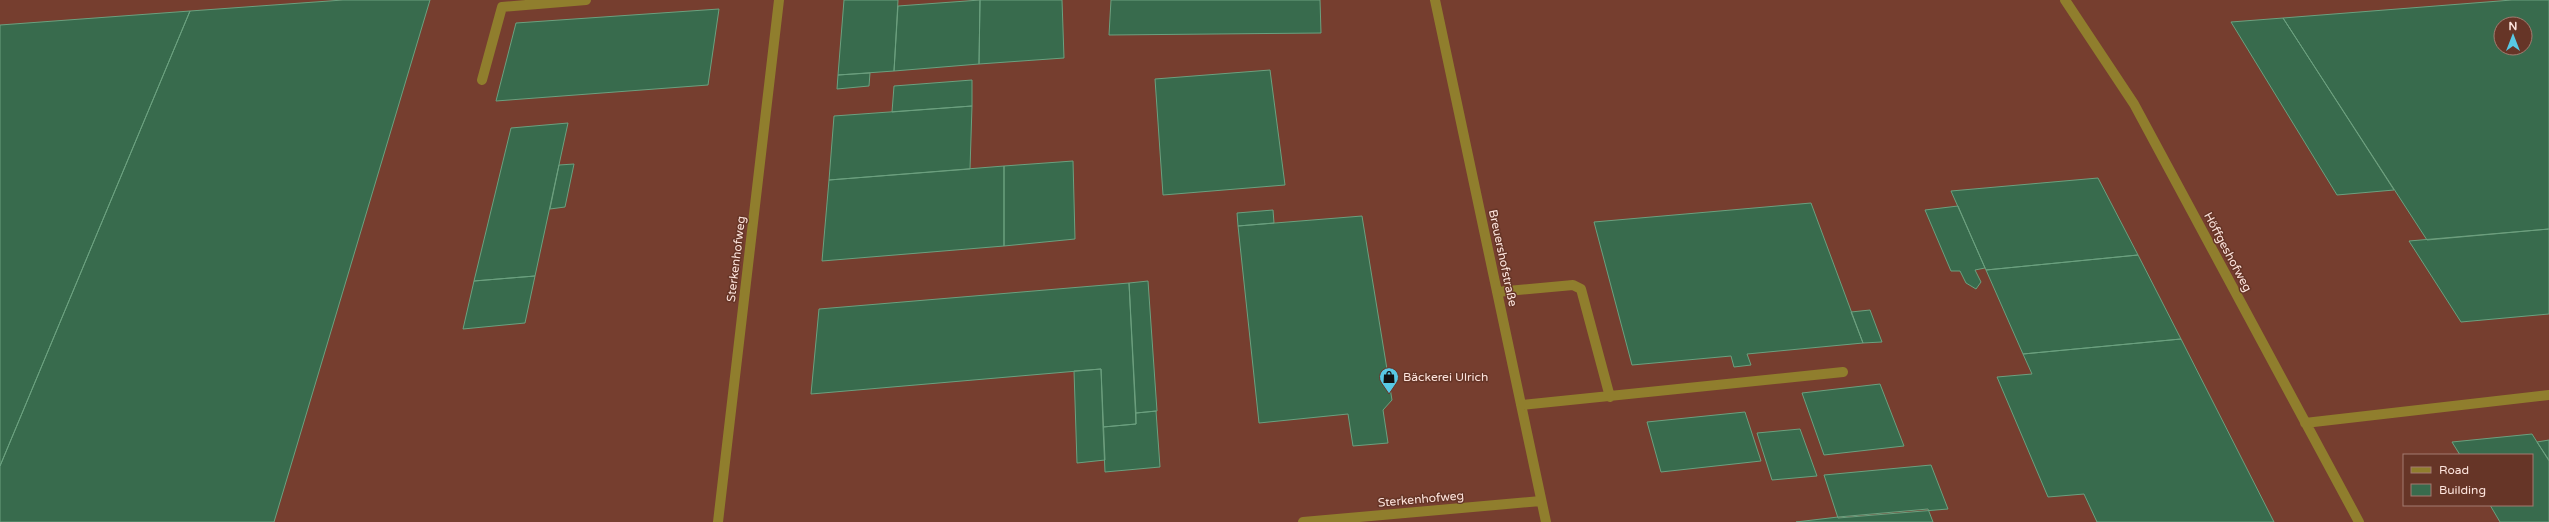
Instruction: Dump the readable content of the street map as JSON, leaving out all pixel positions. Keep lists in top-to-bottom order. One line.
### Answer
{"streets":{"street":["Höffgeshofweg","Breuershofstraße","Sterkenhofweg"]},"crossings":[["Breuershofstraße","Sterkenhofweg"]],"places":{"shop":["Bäckerei Ulrich"]},"legend":["Road","Building"],"north":"top"}
